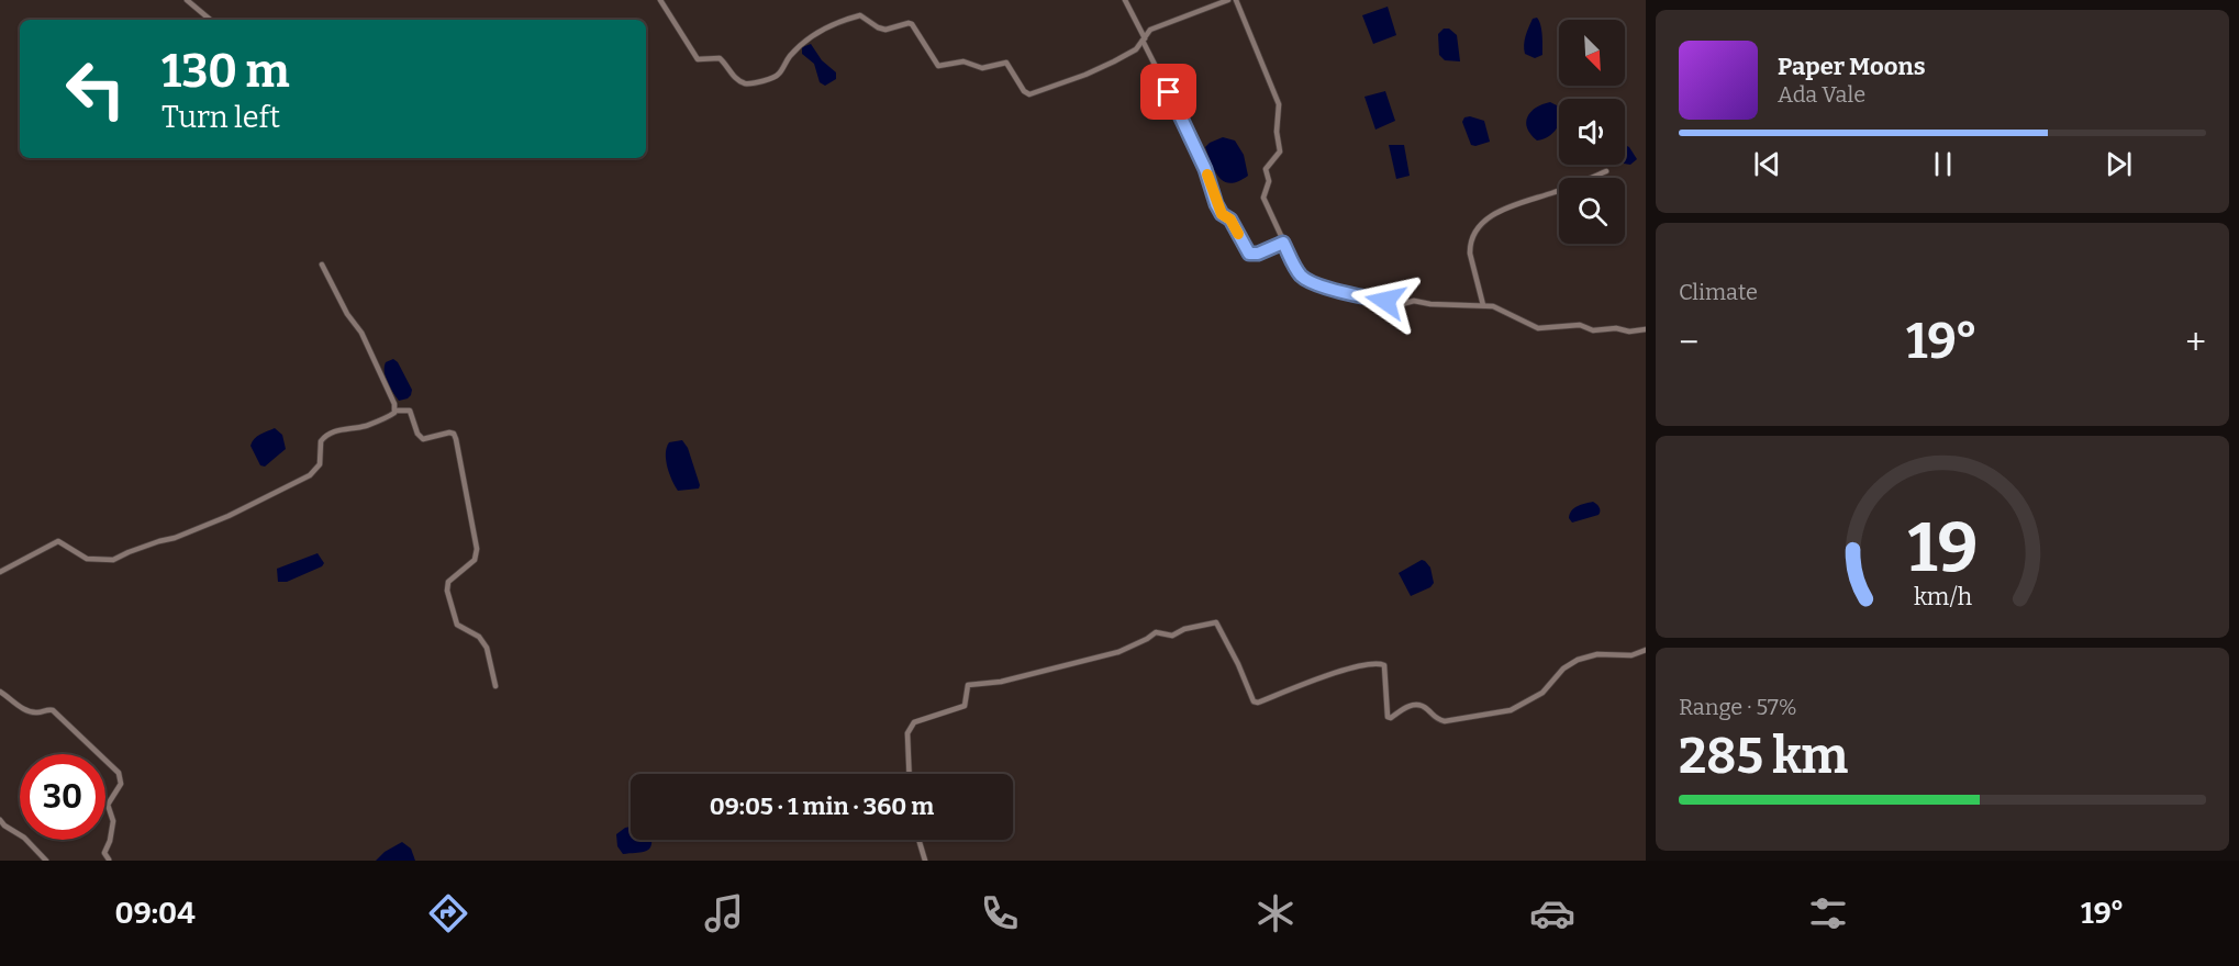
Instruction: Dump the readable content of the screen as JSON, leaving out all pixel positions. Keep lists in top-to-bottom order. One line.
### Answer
{"north":"bottom right","page":{"turn":["130 m","Turn left"],"song":["Paper Moons","Ada Vale"],"tile":["Climate",["Range · 57%","285 km"]],"heat":["−","19°","+"],"limit":"30","trip":"09:05 · 1 min · 360 m","tabs":["09:04","19°"],"gauge":["19","km/h"]}}
